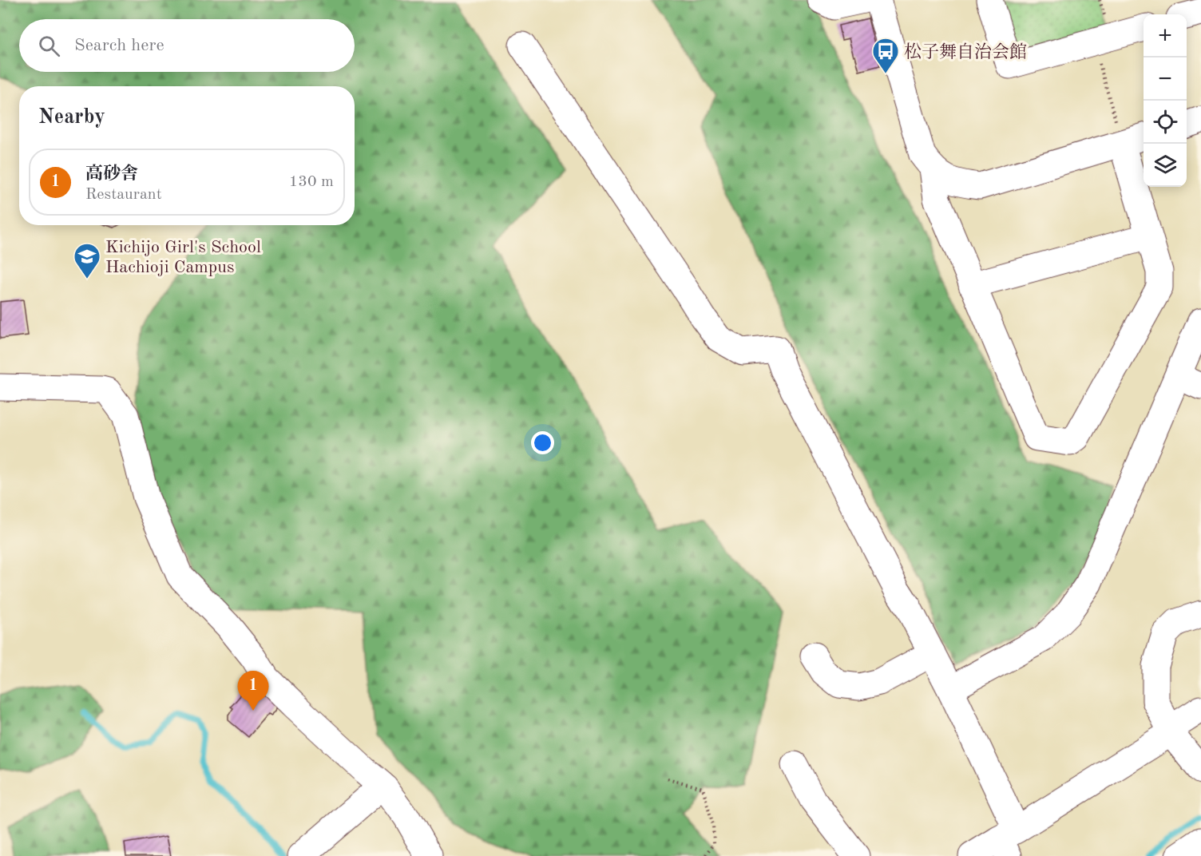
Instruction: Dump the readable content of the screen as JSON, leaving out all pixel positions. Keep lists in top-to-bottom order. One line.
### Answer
{"places":{"bus stop":["松子舞自治会館"],"school or university":["Kichijo Girl's School Hachioji Campus"]},"page":{"map_buttons":["+","−"],"search":"Search here","heading":"Nearby","list":[{"mark":"1","name":"高砂舎","note":"Restaurant","value":"130 m"}],"pins":"1"}}
